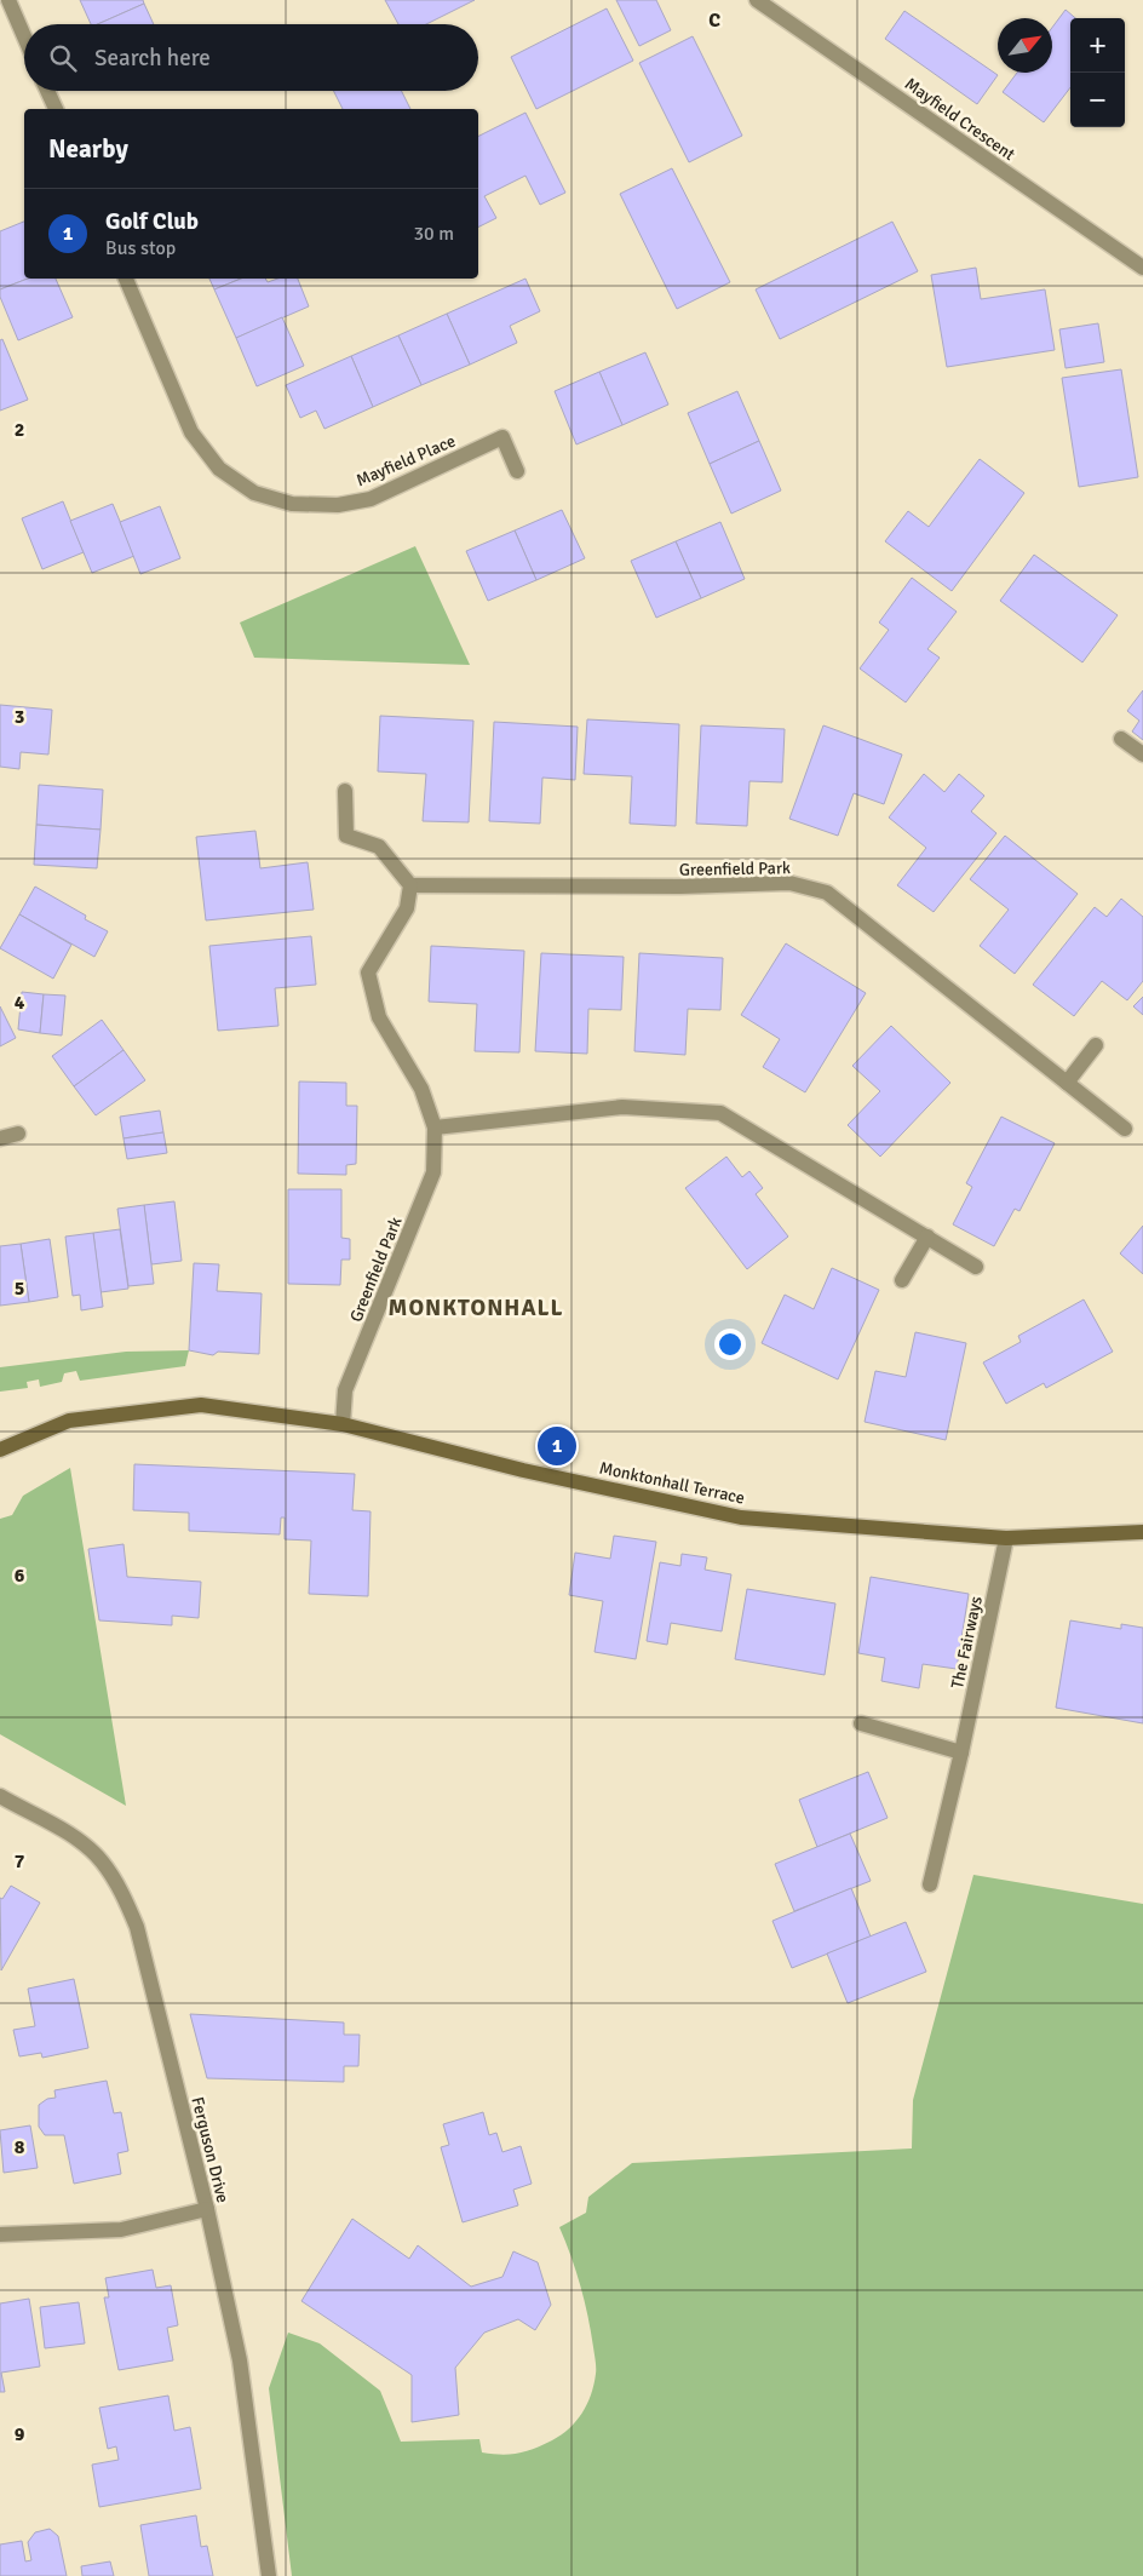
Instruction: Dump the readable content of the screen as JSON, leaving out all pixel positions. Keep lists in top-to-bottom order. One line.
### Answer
{"streets":{"main road":["Monktonhall Terrace"],"street":["Mayfield Crescent","Mayfield Place","Greenfield Park","The Fairways","Ferguson Drive"]},"crossings":[["Greenfield Park","Monktonhall Terrace"],["Monktonhall Terrace","The Fairways"]],"districts":["MONKTONHALL"],"north":"top right","page":{"map_buttons":["+","−"],"search":"Search here","heading":"Nearby","list":[{"mark":"1","name":"Golf Club","note":"Bus stop","value":"30 m"}],"pins":"1"},"grid":{"columns":["C"],"rows":["2","3","4","5","6","7","8","9"]}}
